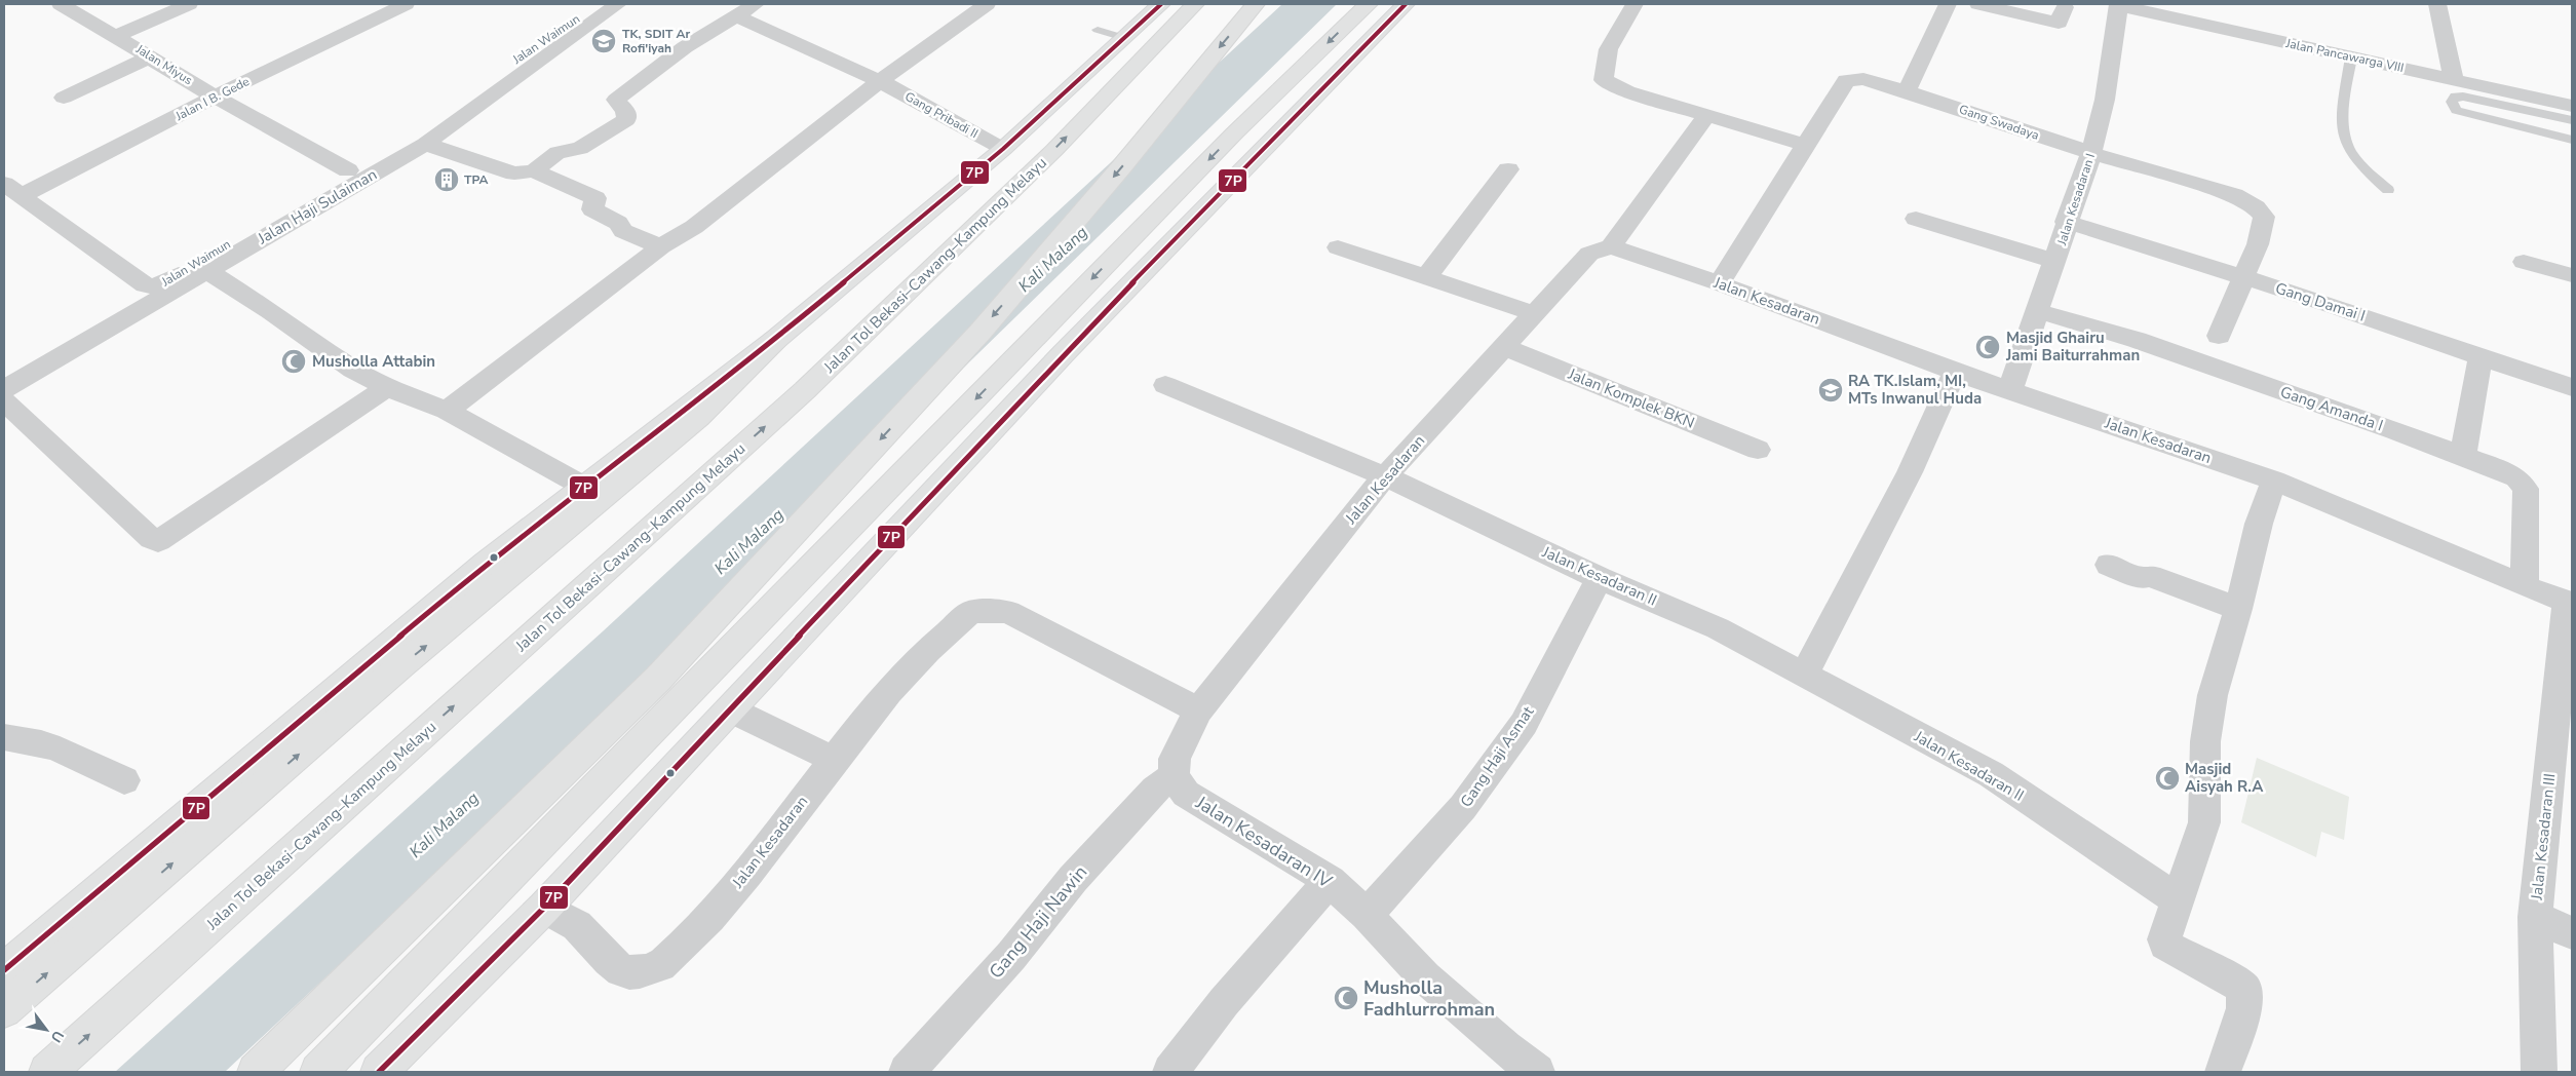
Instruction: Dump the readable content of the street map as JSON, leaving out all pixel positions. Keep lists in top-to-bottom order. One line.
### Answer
{"streets":{"main road":["Jalan Tol Bekasi–Cawang–Kampung Melayu"],"street":["Jalan Waimun","Jalan Pancawarga VIII","Jalan Miyus","Jalan I B. Gede","Gang Pribadi II","Gang Swadaya","Jalan Kesadaran I","Jalan Haji Sulaiman","Jalan Kesadaran","Gang Damai I","Jalan Komplek BKN","Gang Amanda I","Jalan Kesadaran II","Gang Haji Asmat","Jalan Kesadaran III","Jalan Kesadaran IV","Gang Haji Nawin"]},"crossings":[["Jalan Waimun","Jalan Miyus"],["Jalan Waimun","Jalan I B. Gede"],["Jalan Pancawarga VIII","Jalan Kesadaran I"],["Jalan Miyus","Jalan I B. Gede"],["Gang Swadaya","Jalan Kesadaran I"],["Gang Swadaya","Gang Damai I"],["Jalan Kesadaran I","Jalan Kesadaran"],["Jalan Kesadaran I","Gang Damai I"],["Jalan Kesadaran I","Gang Amanda I"],["Jalan Kesadaran","Jalan Komplek BKN"],["Jalan Kesadaran","Gang Amanda I"],["Jalan Kesadaran","Jalan Kesadaran II"],["Jalan Kesadaran","Jalan Kesadaran III"],["Jalan Kesadaran","Jalan Kesadaran IV"],["Jalan Kesadaran","Gang Haji Nawin"],["Jalan Kesadaran II","Gang Haji Asmat"],["Gang Haji Asmat","Jalan Kesadaran IV"],["Jalan Kesadaran IV","Gang Haji Nawin"]],"water":["Kali Malang"],"places":{"school or university":["TK, SDIT Ar Rofi'iyah","RA TK.Islam, MI, MTs Inwanul Huda"],"building":["TPA"],"mosque":["Masjid Ghairu Jami Baiturrahman","Musholla Attabin","Masjid Aisyah R.A","Musholla Fadhlurrohman"]},"lines":["transit line 7P"],"north":"bottom right"}
